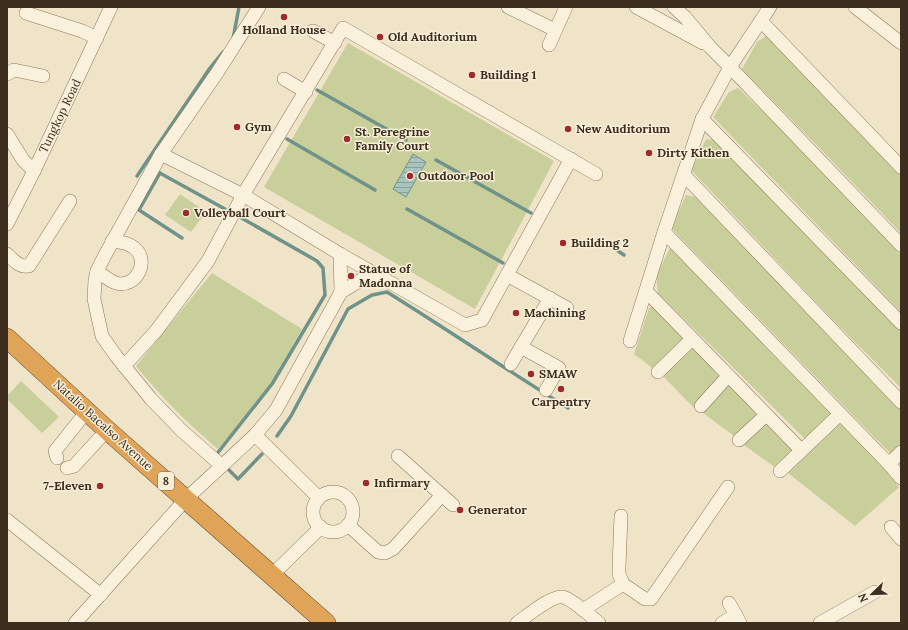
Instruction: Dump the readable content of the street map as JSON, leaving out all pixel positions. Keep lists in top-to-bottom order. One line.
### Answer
{"streets":{"highway":["Natalio Bacalso Avenue","8"],"street":["Tungkop Road"]},"places":["Holland House","Old Auditorium","Building 1","Gym","New Auditorium","St. Peregrine Family Court","Dirty Kithen","Outdoor Pool","Volleyball Court","Building 2","Statue of Madonna","Machining","SMAW","Carpentry","Infirmary","7-Eleven","Generator"],"north":"bottom left"}
